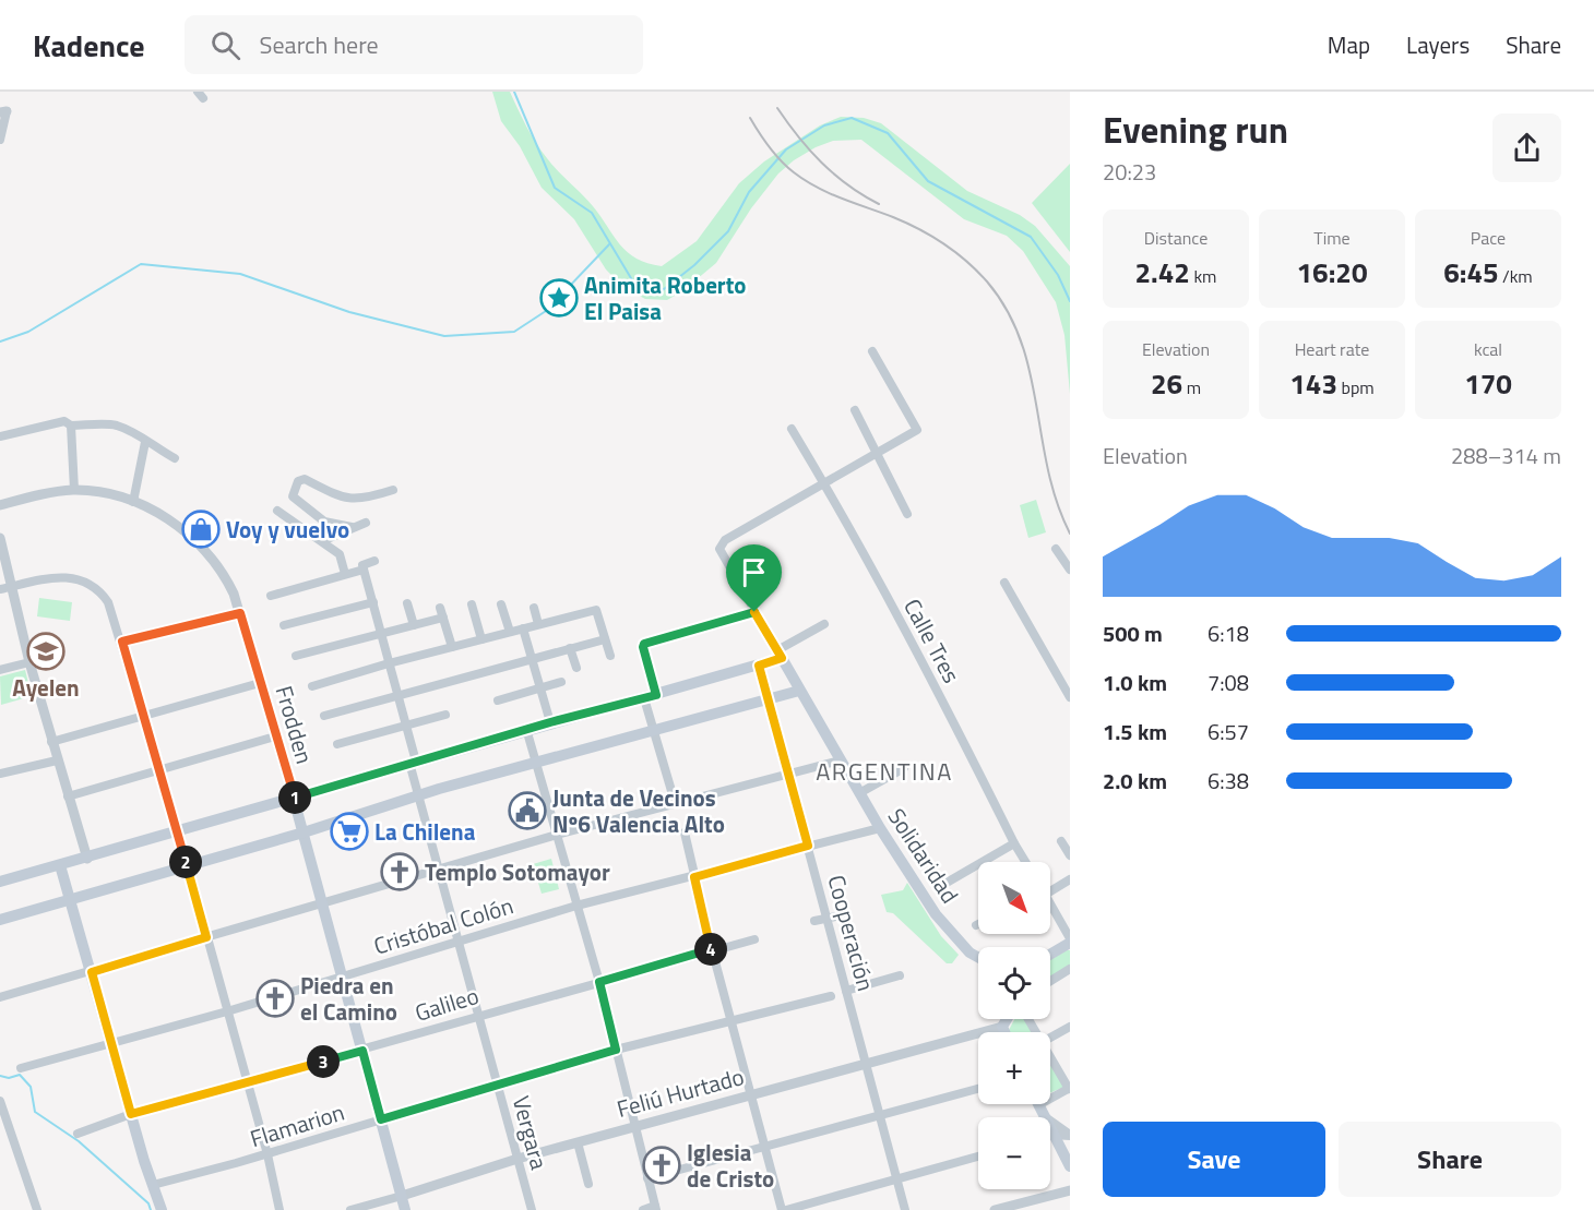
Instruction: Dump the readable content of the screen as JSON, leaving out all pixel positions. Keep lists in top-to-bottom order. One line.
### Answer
{"streets":{"main road":["Frodden","Solidaridad"],"street":["Calle Tres","Cristóbal Colón","Cooperación","Galileo","Feliú Hurtado","Flamarion","Vergara"]},"crossings":[["Calle Tres","Solidaridad"],["Frodden","Cristóbal Colón"],["Frodden","Galileo"],["Frodden","Feliú Hurtado"],["Frodden","Flamarion"],["Solidaridad","Cristóbal Colón"],["Cristóbal Colón","Cooperación"],["Cristóbal Colón","Vergara"],["Cooperación","Feliú Hurtado"],["Galileo","Vergara"],["Feliú Hurtado","Vergara"],["Flamarion","Vergara"]],"districts":["ARGENTINA"],"places":{"place":["Animita Roberto El Paisa"],"shop":["Voy y vuelvo"],"school or university":["Ayelen"],"public building":["Junta de Vecinos Nº6 Valencia Alto"],"supermarket":["La Chilena"],"church":["Templo Sotomayor","Piedra en el Camino","Iglesia de Cristo"]},"north":"bottom right","page":{"header":"Kadence","search":"Search here","nav":["Map","Layers","Share"],"heading":["Evening run","20:23"],"stats":[["Distance","2.42 km"],["Time","16:20"],["Pace","6:45 /km"],["Elevation","26 m"],["Heart rate","143 bpm"],["kcal","170"]],"chart":["Elevation","288–314 m"],"list":[{"name":"500 m","note":"6:18"},{"name":"1.0 km","note":"7:08"},{"name":"1.5 km","note":"6:57"},{"name":"2.0 km","note":"6:38"}],"pins":["1","2","4","3"],"map_buttons":["+","−"],"buttons":["Save","Share"]}}
